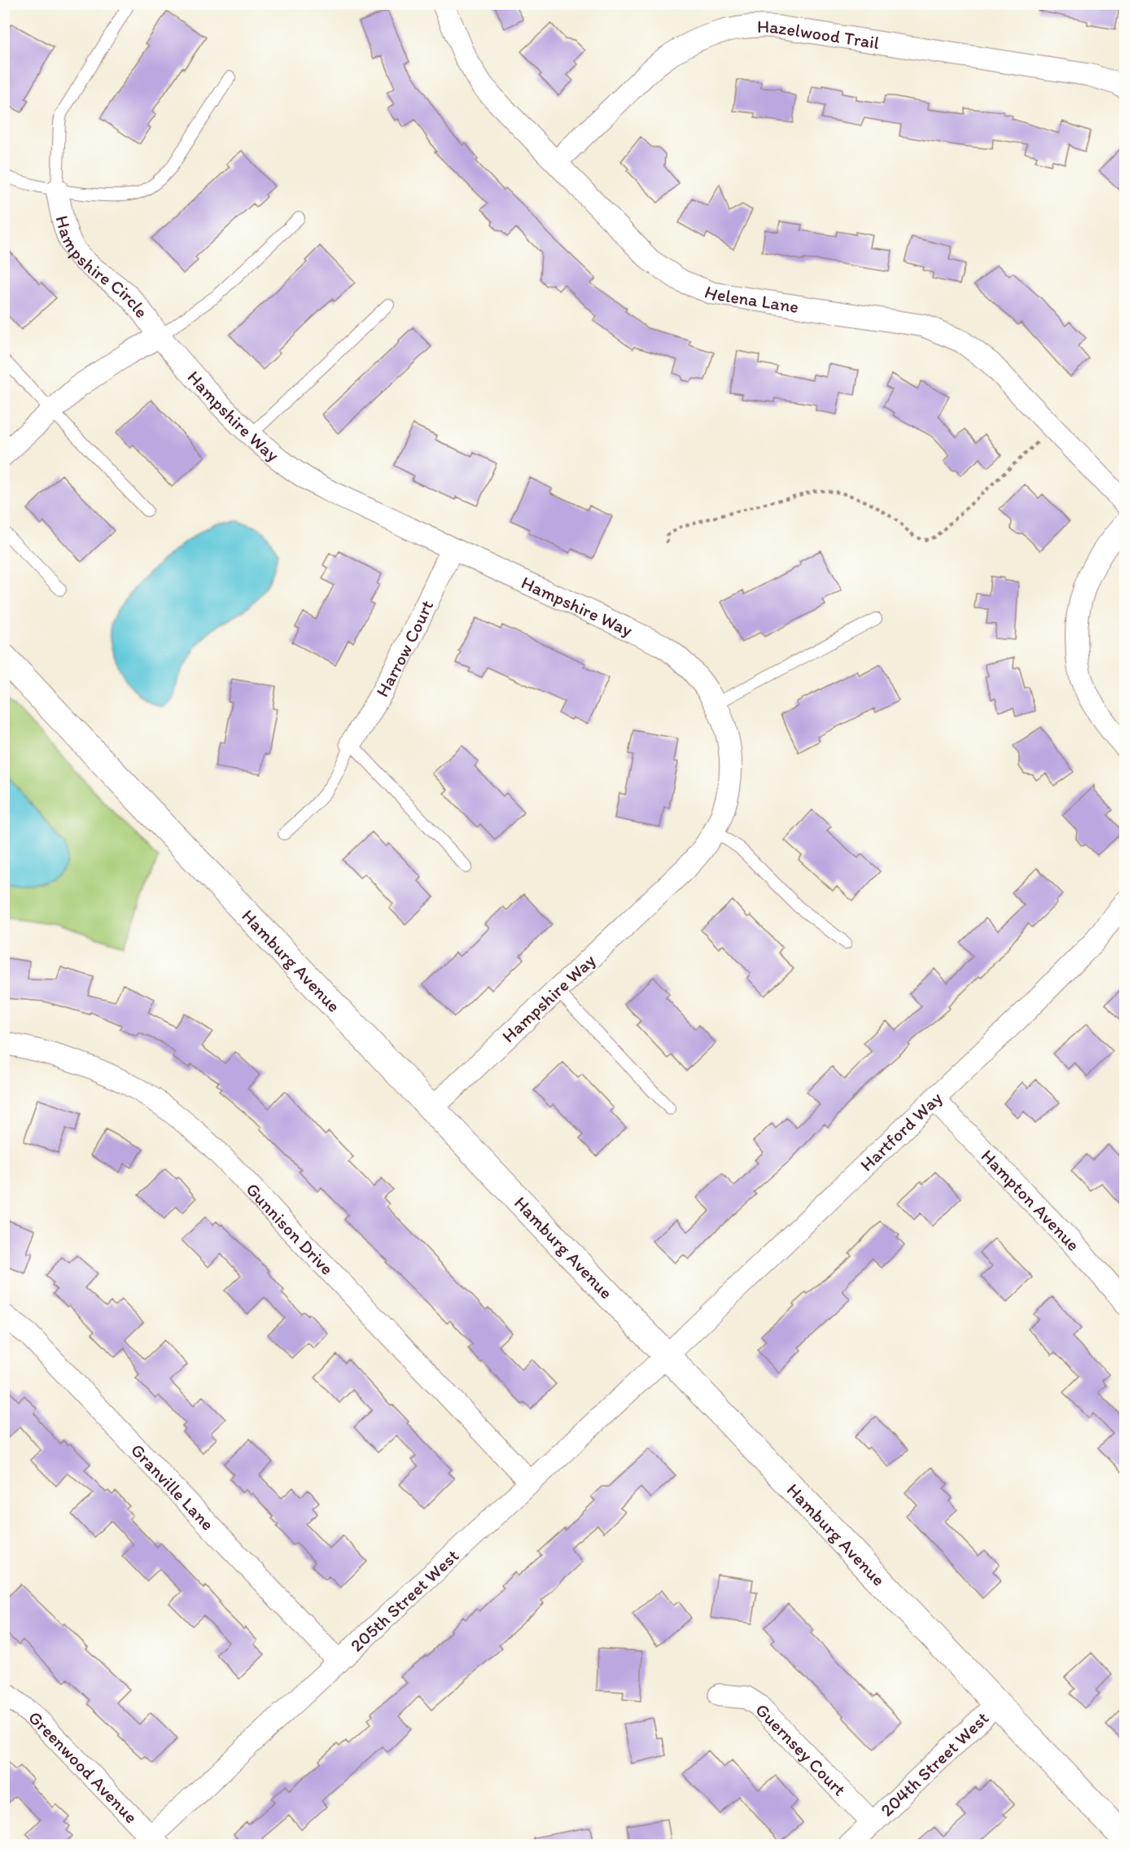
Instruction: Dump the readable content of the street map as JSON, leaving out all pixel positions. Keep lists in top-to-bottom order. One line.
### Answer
{"streets":{"street":["Hazelwood Trail","Hampshire Circle","Helena Lane","Hampshire Way","Harrow Court","Hamburg Avenue","Hartford Way","Hampton Avenue","Gunnison Drive","Granville Lane","205th Street West","Guernsey Court","204th Street West","Greenwood Avenue"]},"crossings":[["Hazelwood Trail","Helena Lane"],["Hampshire Circle","Hampshire Way"],["Hampshire Way","Harrow Court"],["Hampshire Way","Hamburg Avenue"],["Hamburg Avenue","Hartford Way"],["Hamburg Avenue","205th Street West"],["Hamburg Avenue","204th Street West"],["Hartford Way","Hampton Avenue"],["Hartford Way","205th Street West"],["Gunnison Drive","205th Street West"],["Granville Lane","205th Street West"],["205th Street West","Greenwood Avenue"],["Guernsey Court","204th Street West"]]}
